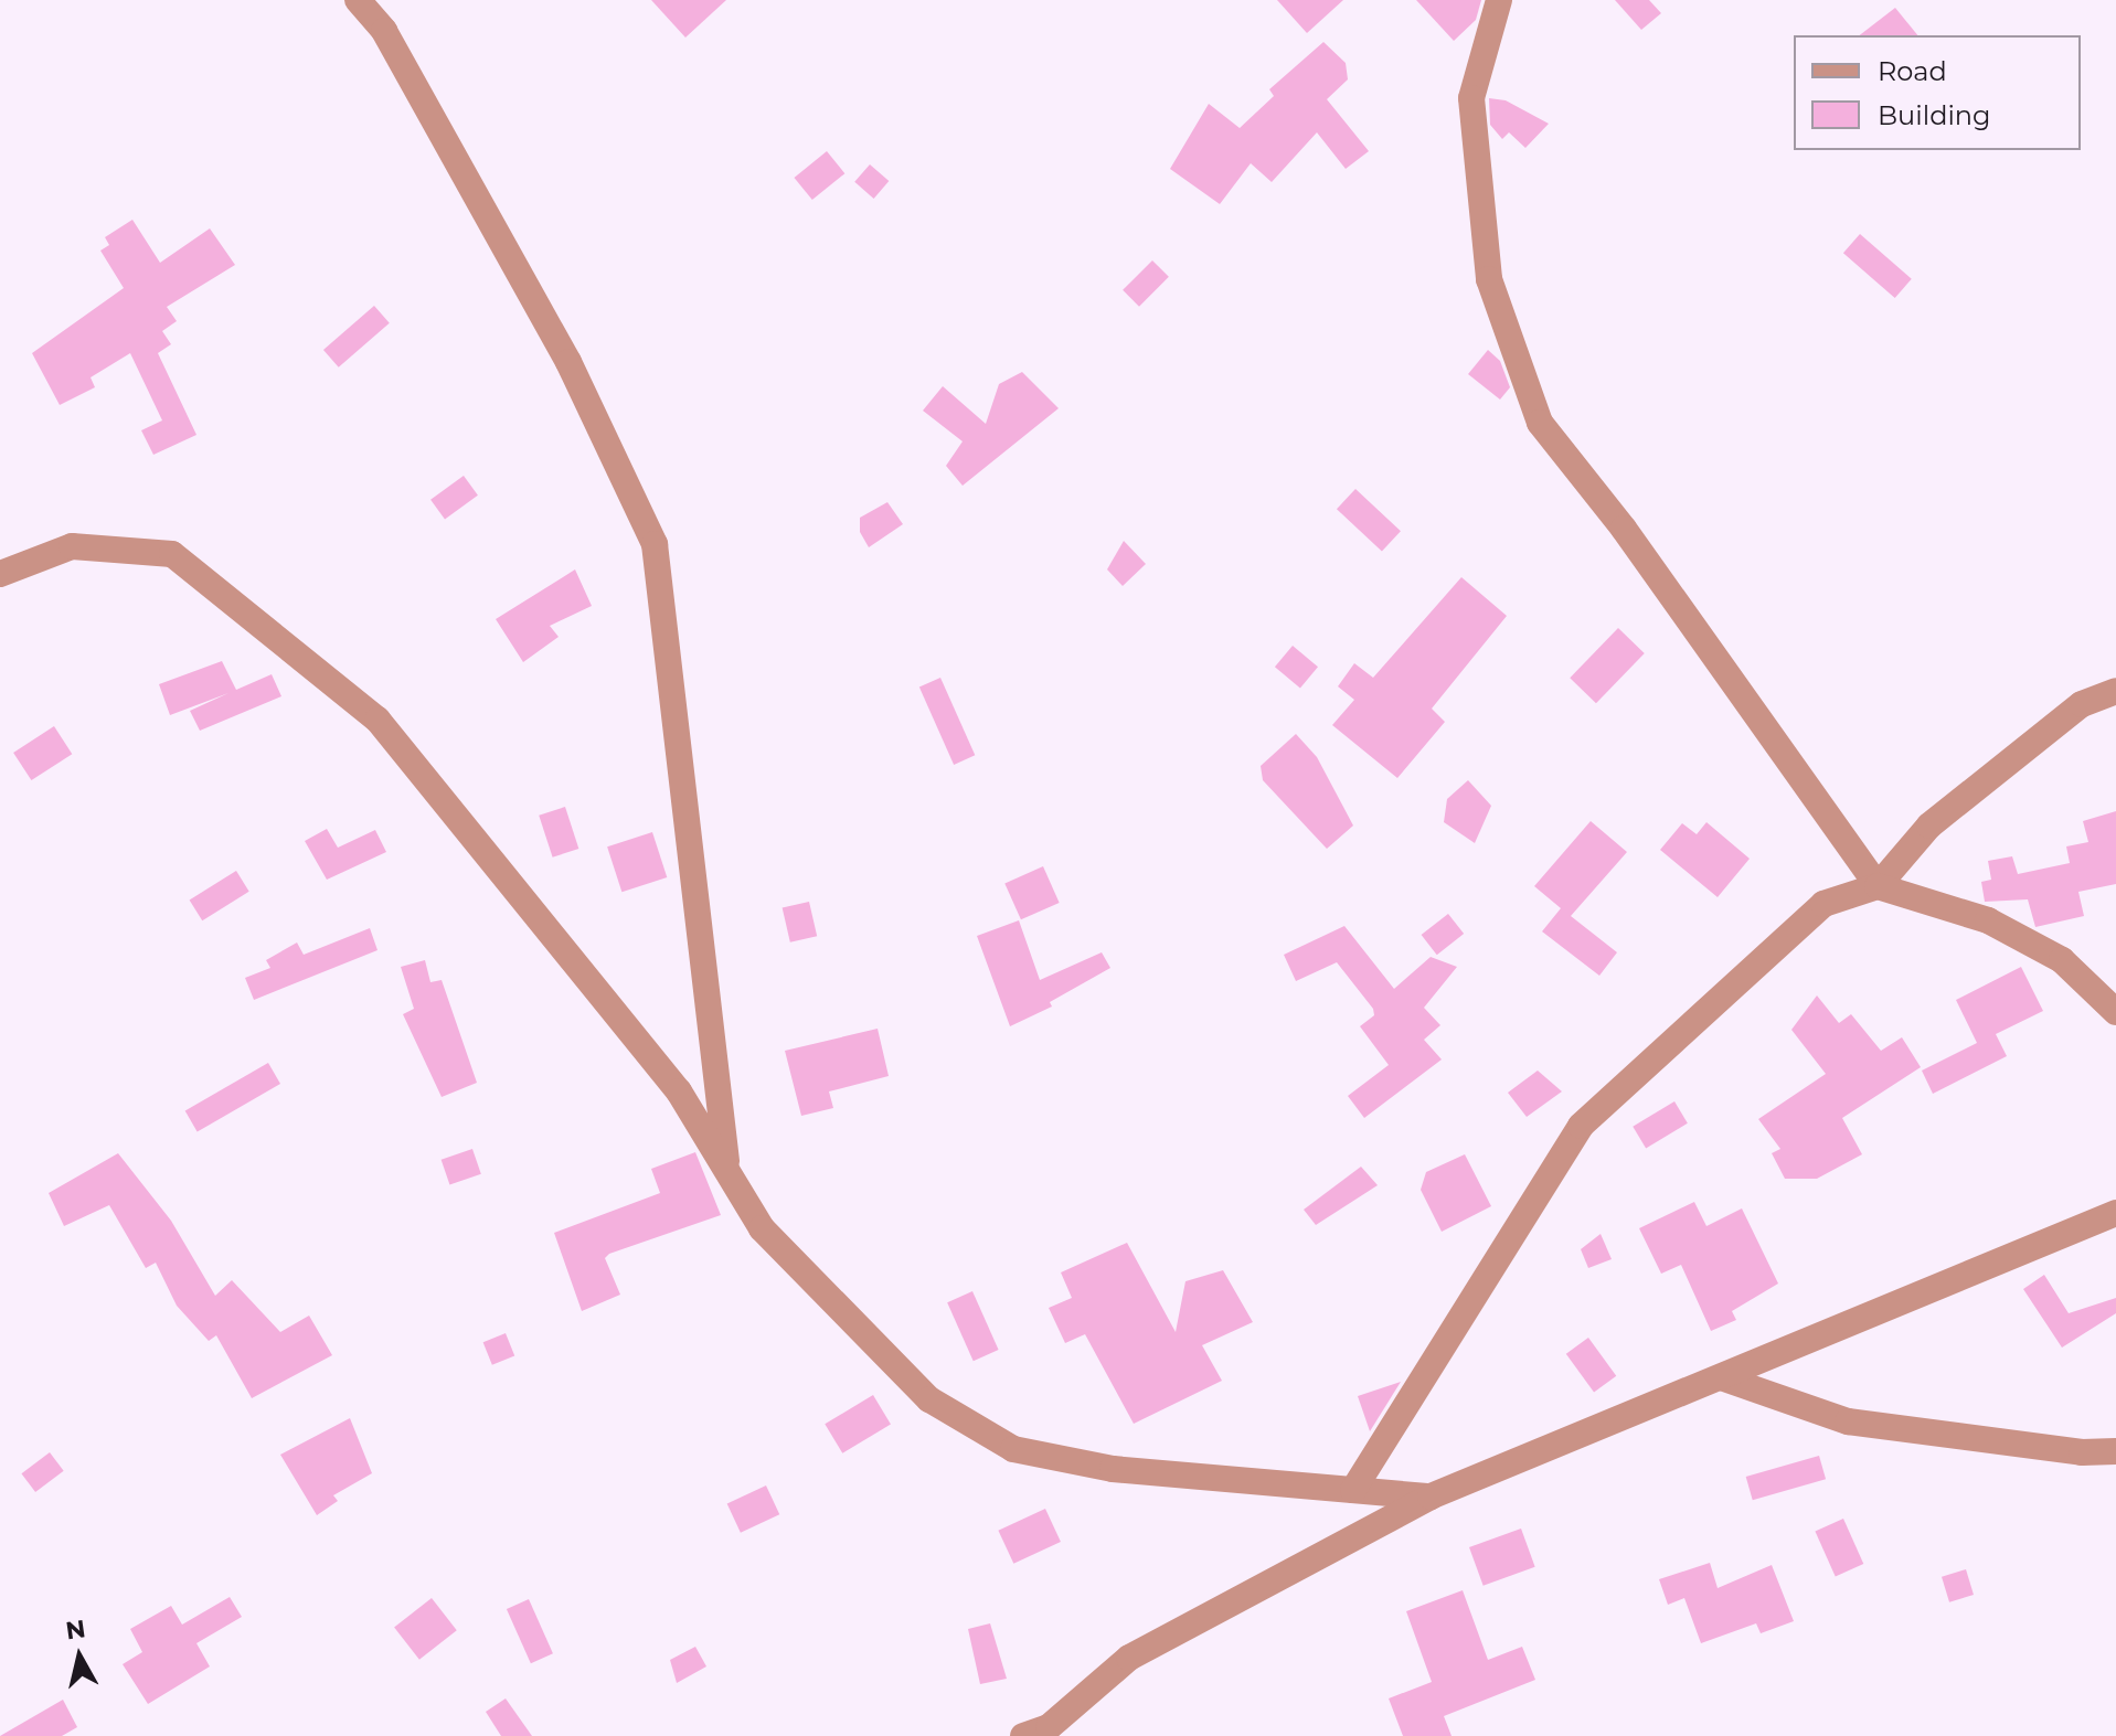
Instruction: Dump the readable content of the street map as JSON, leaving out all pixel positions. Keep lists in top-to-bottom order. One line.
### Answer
{"legend":["Road","Building"],"north":"top"}
